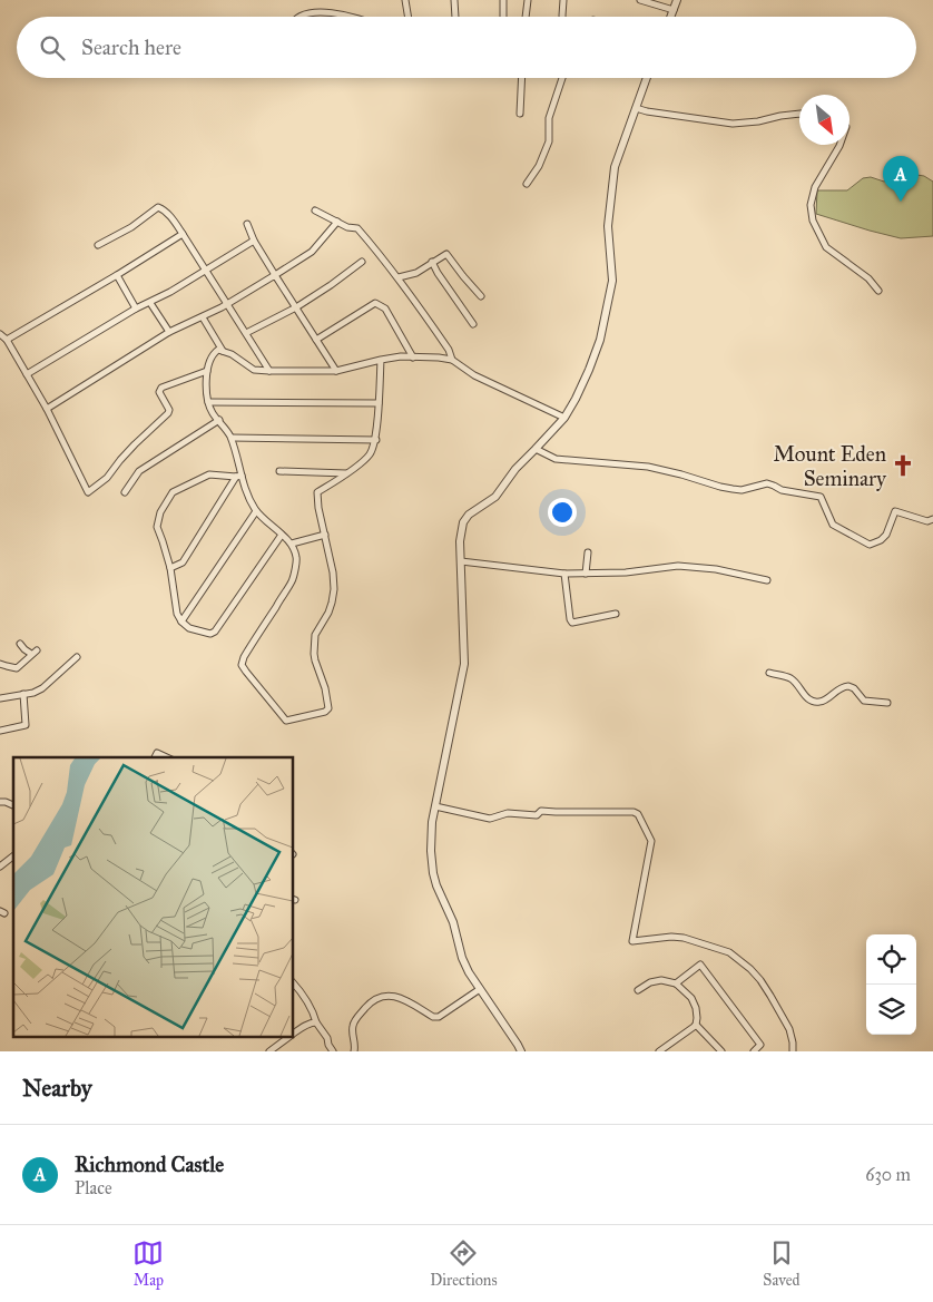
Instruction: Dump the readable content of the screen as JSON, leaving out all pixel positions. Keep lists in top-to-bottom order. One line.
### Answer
{"places":{"church":["Mount Eden Seminary"]},"north":"bottom right","page":{"search":"Search here","pins":"A","heading":"Nearby","list":[{"mark":"A","name":"Richmond Castle","note":"Place","value":"630 m"}],"nav":["Map","Directions","Saved"]}}
